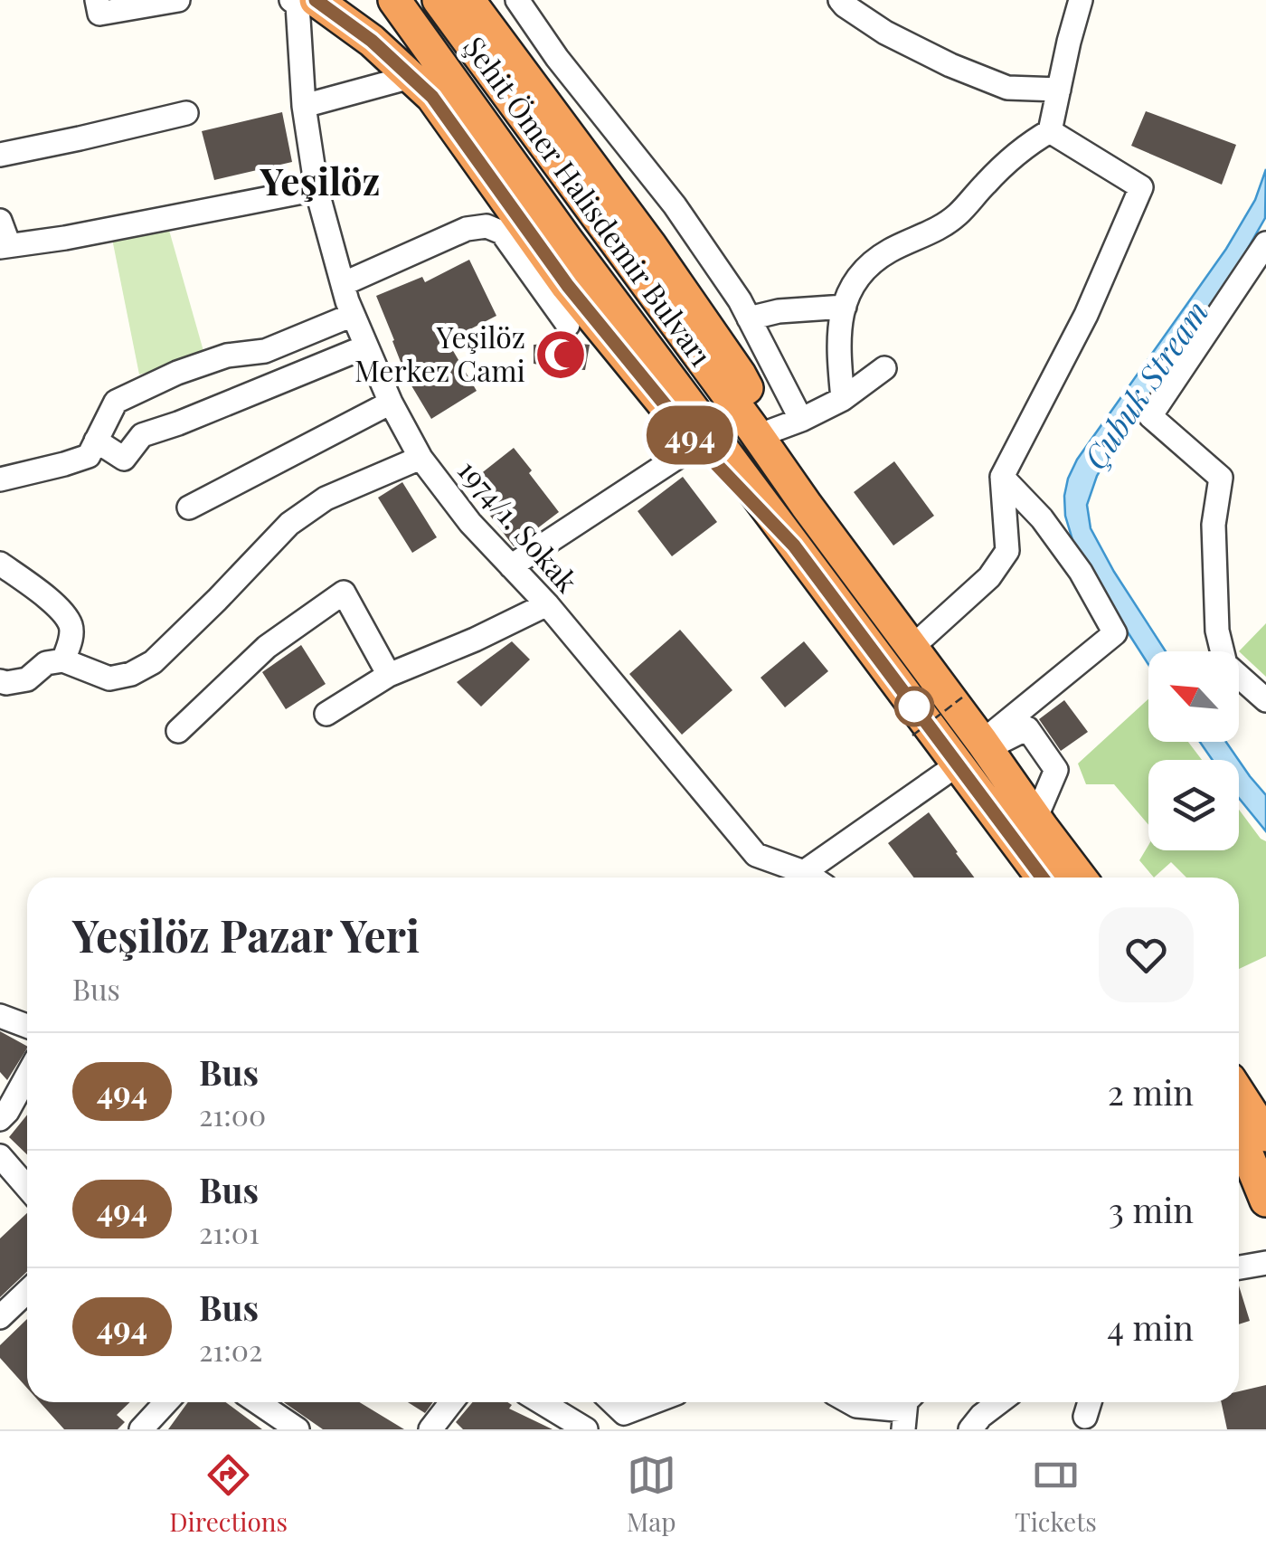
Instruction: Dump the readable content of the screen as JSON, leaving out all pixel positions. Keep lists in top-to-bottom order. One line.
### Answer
{"streets":{"highway":["Şehit Ömer Halisdemir Bulvarı"],"street":["1974/1. Sokak"]},"districts":["Yeşilöz"],"water":["Çubuk Stream"],"places":{"mosque":["Yeşilöz Merkez Cami"]},"lines":["bus line 494"],"north":"top left","page":{"on_map":"494","heading":["Yeşilöz Pazar Yeri","Bus"],"list":[{"mark":"494","name":"Bus","note":"21:00","value":"2 min"},{"mark":"494","name":"Bus","note":"21:01","value":"3 min"},{"mark":"494","name":"Bus","note":"21:02","value":"4 min"}],"tabs":["Directions","Map","Tickets"]}}
